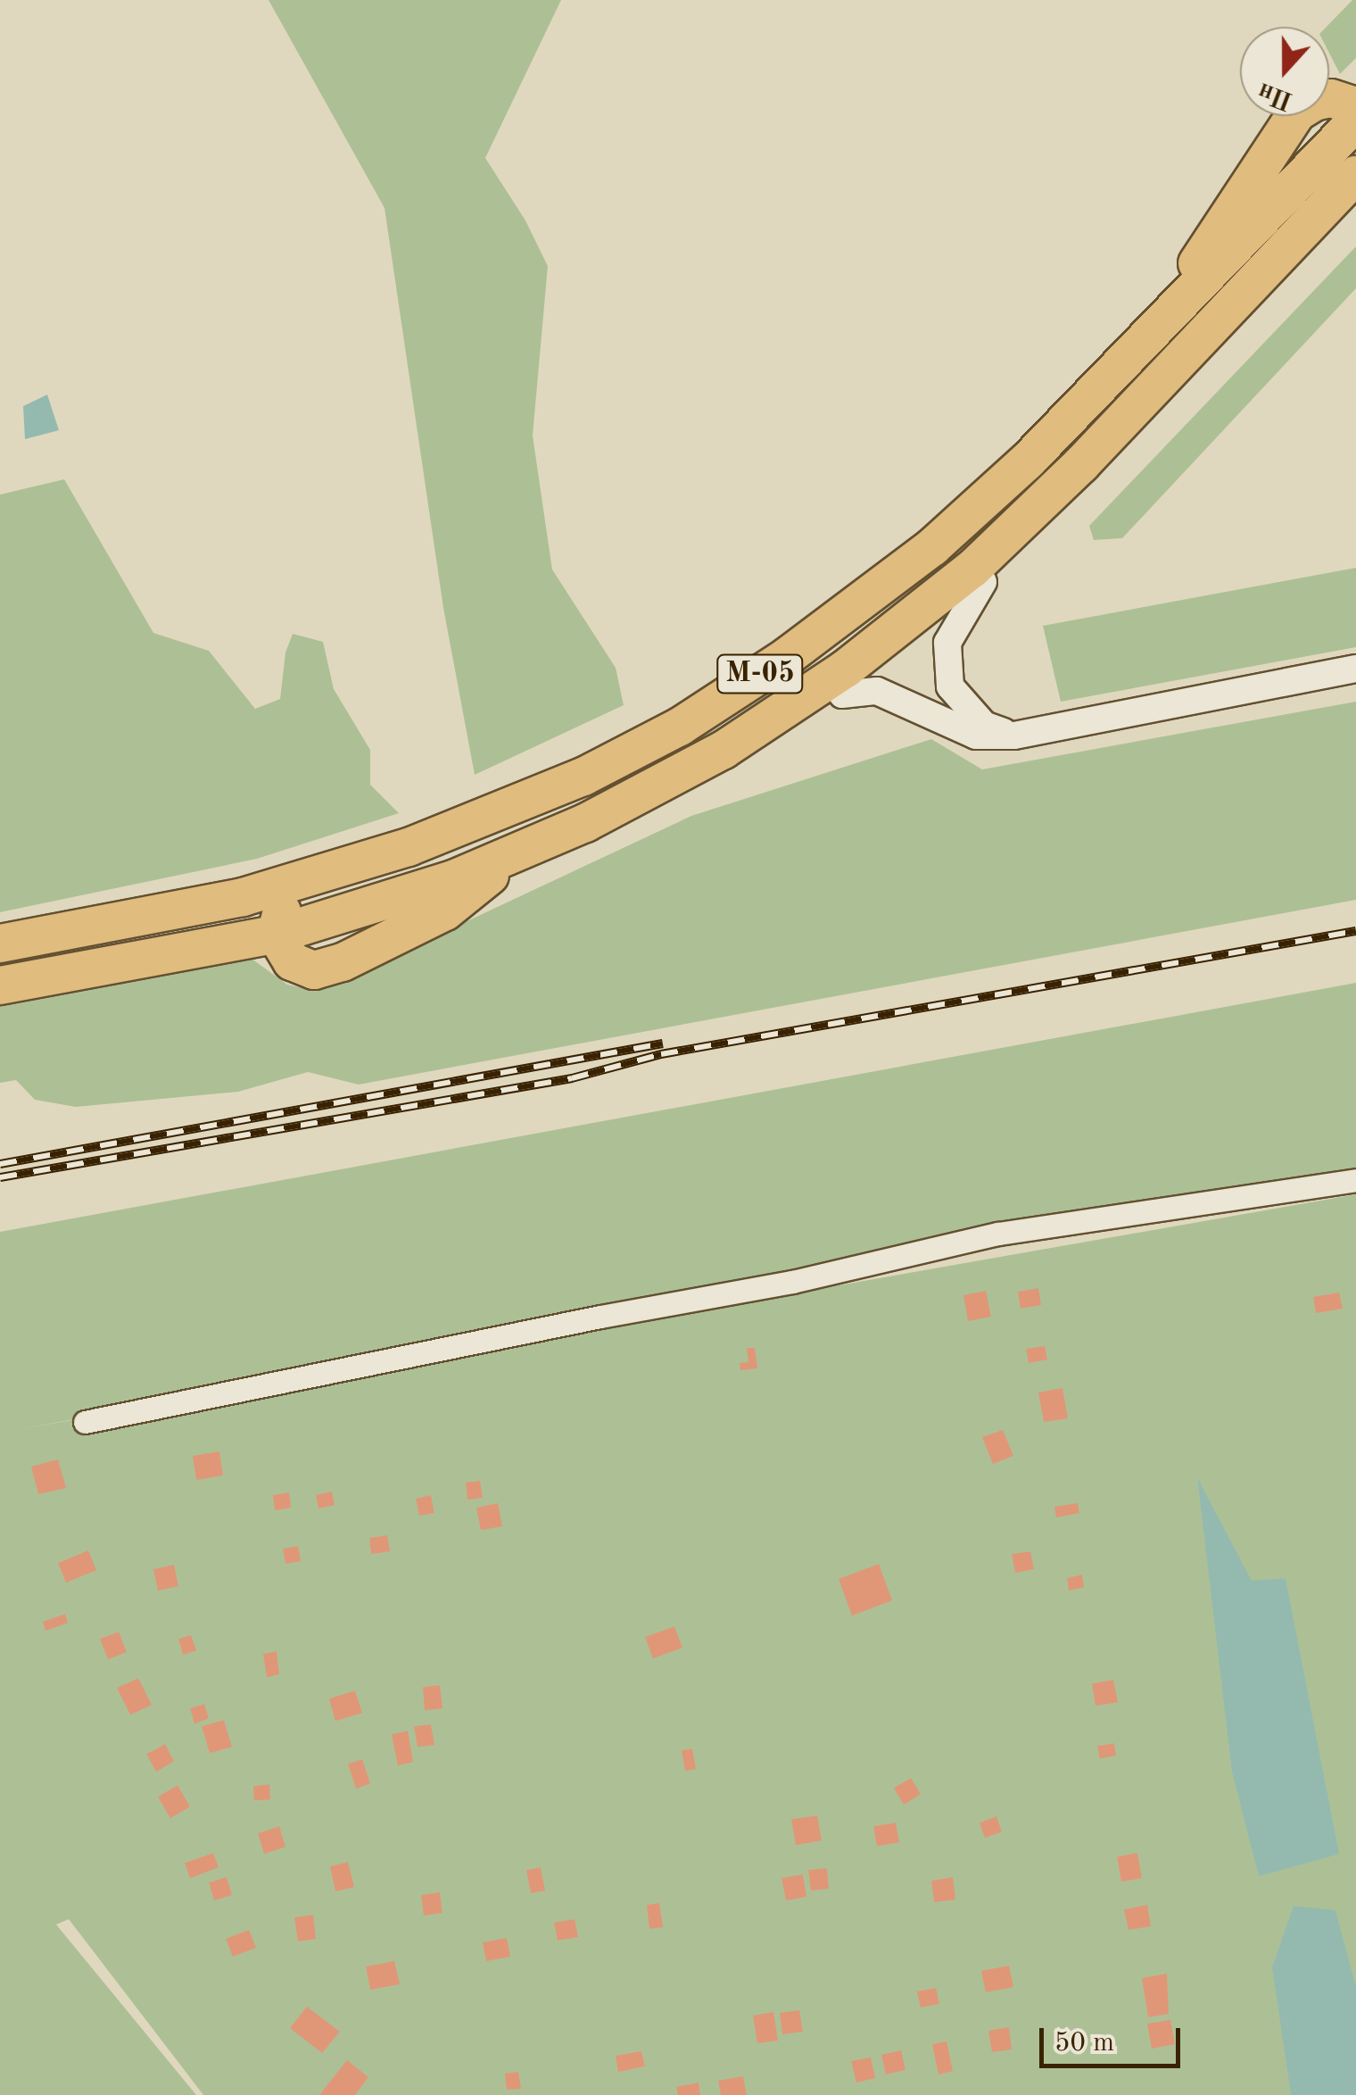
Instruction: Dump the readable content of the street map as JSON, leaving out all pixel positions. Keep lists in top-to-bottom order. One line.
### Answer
{"streets":{"highway":["М-05"]},"scale_bar":"50 m","north":"bottom"}
